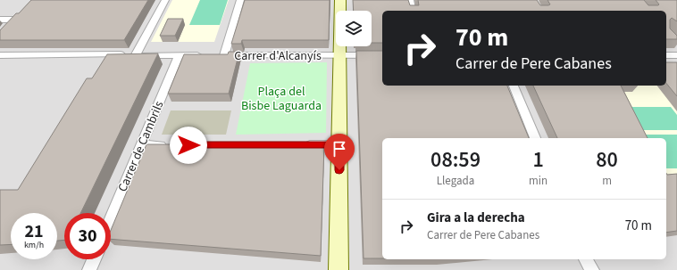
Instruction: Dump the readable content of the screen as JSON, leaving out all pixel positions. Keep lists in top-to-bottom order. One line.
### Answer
{"streets":{"street":["Carrer d'Alcanyís","Carrer de Cambrils"]},"parks":["Plaça del Bisbe Laguarda"],"page":{"turn":["70 m","Carrer de Pere Cabanes"],"eta":["08:59","Llegada","1","min","80","m"],"list":[{"name":"Gira a la derecha","note":"Carrer de Pere Cabanes","value":"70 m"}],"speed":"21 km/h","limit":"30"}}
